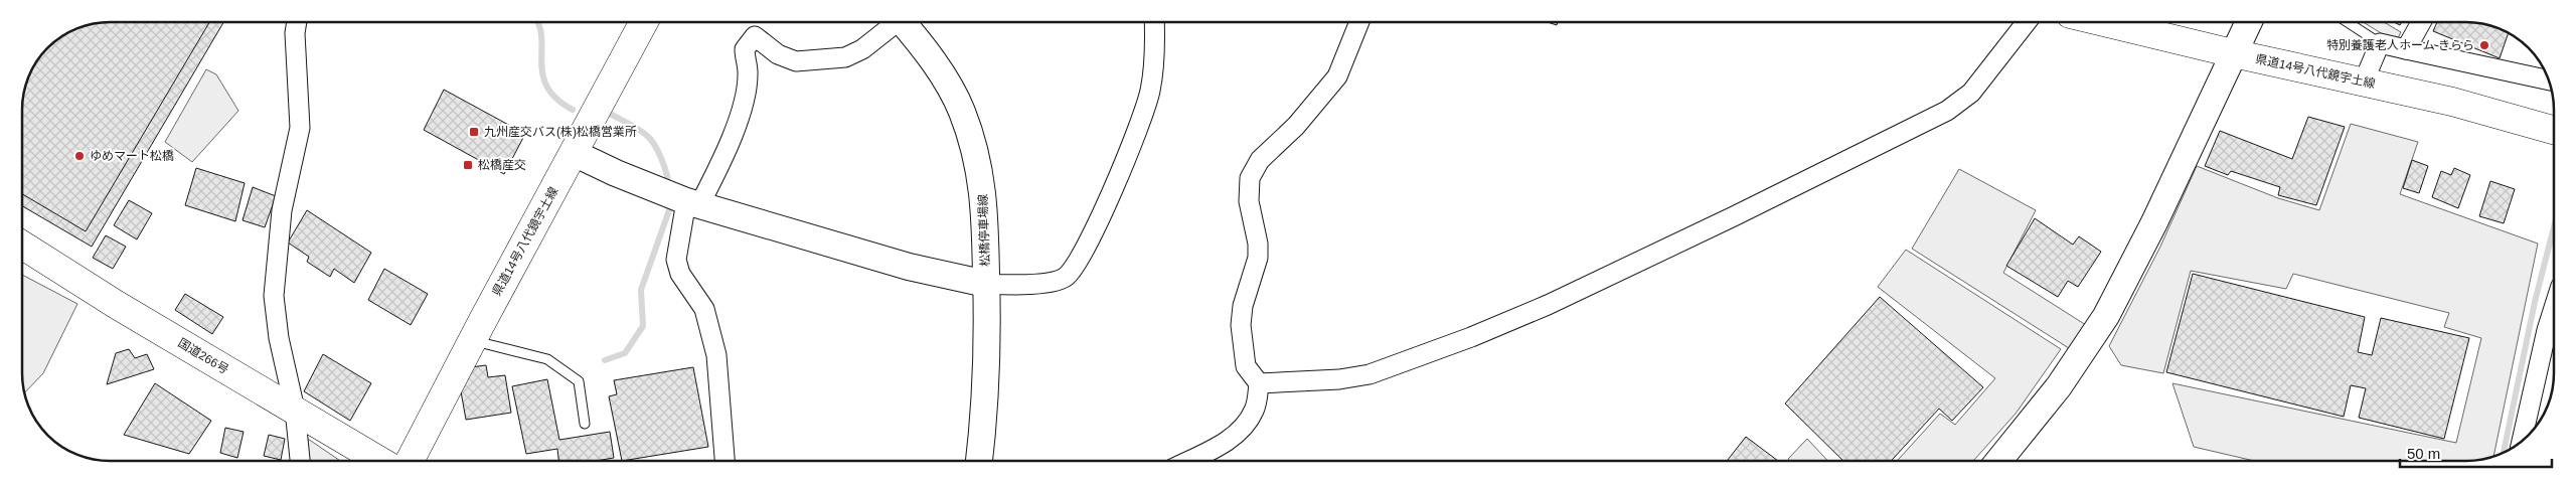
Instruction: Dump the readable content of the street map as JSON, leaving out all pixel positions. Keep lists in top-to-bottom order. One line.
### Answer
{"streets":{"main road":["県道14号八代鏡宇土線","国道266号"],"street":["松橋停車場線"]},"places":{"other":["特別養護老人ホーム きらら","ゆめマート松橋"],"transit":["九州産交バス(株)松橋営業所","松橋産交"]},"scale_bar":"50 m"}
